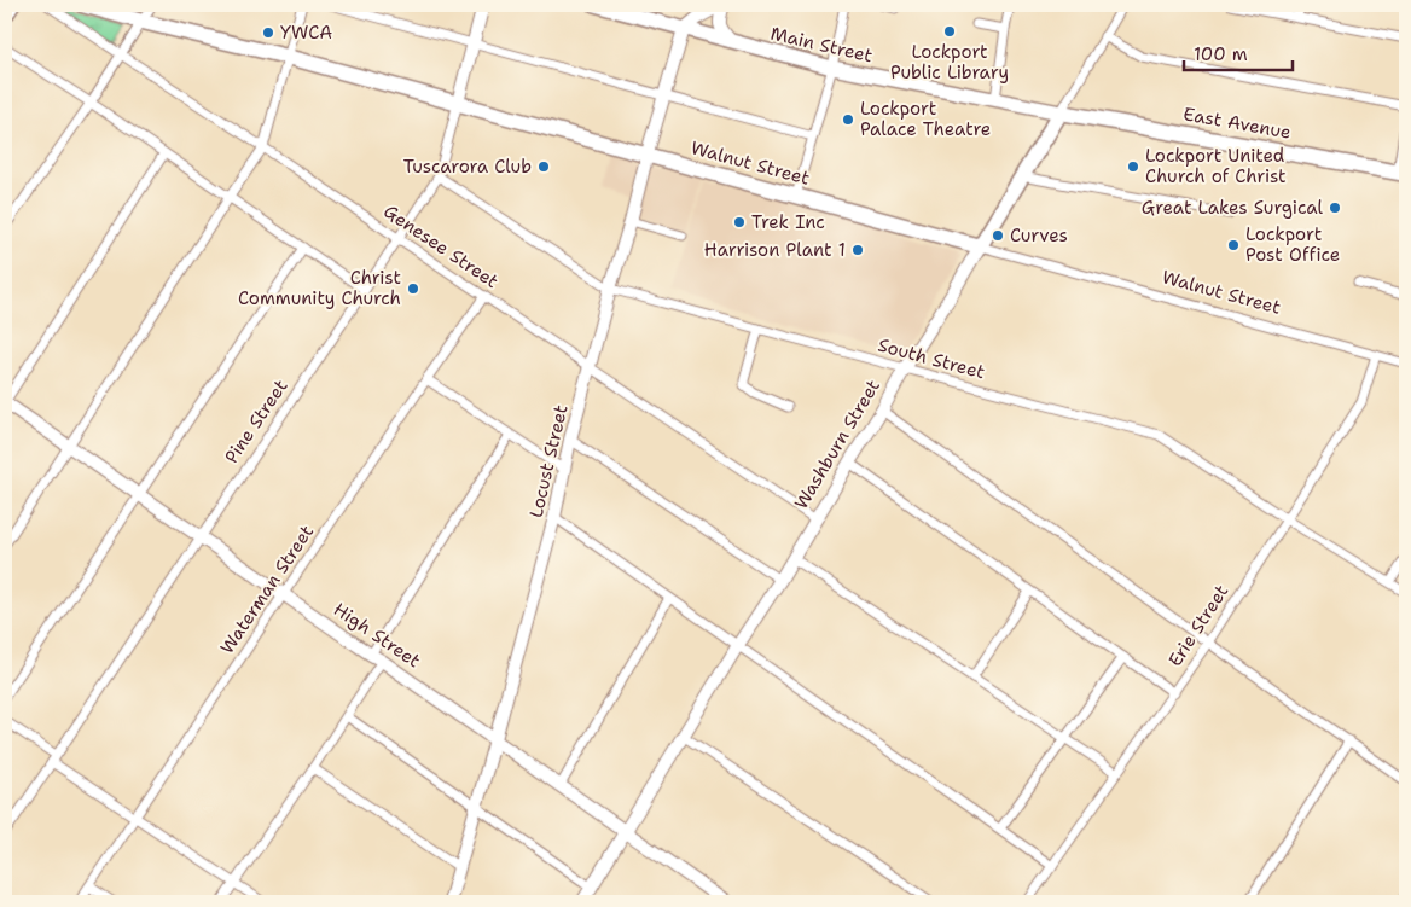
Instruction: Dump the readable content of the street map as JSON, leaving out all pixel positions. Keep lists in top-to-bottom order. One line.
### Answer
{"streets":{"highway":["East Avenue","Walnut Street","Washburn Street"],"main road":["Main Street"],"street":["Genesee Street","South Street","Pine Street","Locust Street","Waterman Street","Erie Street","High Street"]},"crossings":[["Main Street","East Avenue"],["Main Street","Washburn Street"],["Main Street","Locust Street"],["East Avenue","Washburn Street"],["Walnut Street","Pine Street"],["Walnut Street","Washburn Street"],["Walnut Street","Locust Street"],["Walnut Street","Erie Street"],["Genesee Street","Pine Street"],["Genesee Street","Washburn Street"],["Genesee Street","Locust Street"],["Genesee Street","Waterman Street"],["South Street","Pine Street"],["South Street","Washburn Street"],["South Street","Locust Street"],["South Street","Erie Street"],["Pine Street","High Street"],["Washburn Street","High Street"],["Locust Street","High Street"],["Waterman Street","High Street"]],"places":["Lockport Public Library","YWCA","Lockport Palace Theatre","Tuscarora Club","Lockport United Church of Christ","Great Lakes Surgical","Trek Inc","Curves","Lockport Post Office","Harrison Plant 1","Christ Community Church"],"scale_bar":"100 m"}
